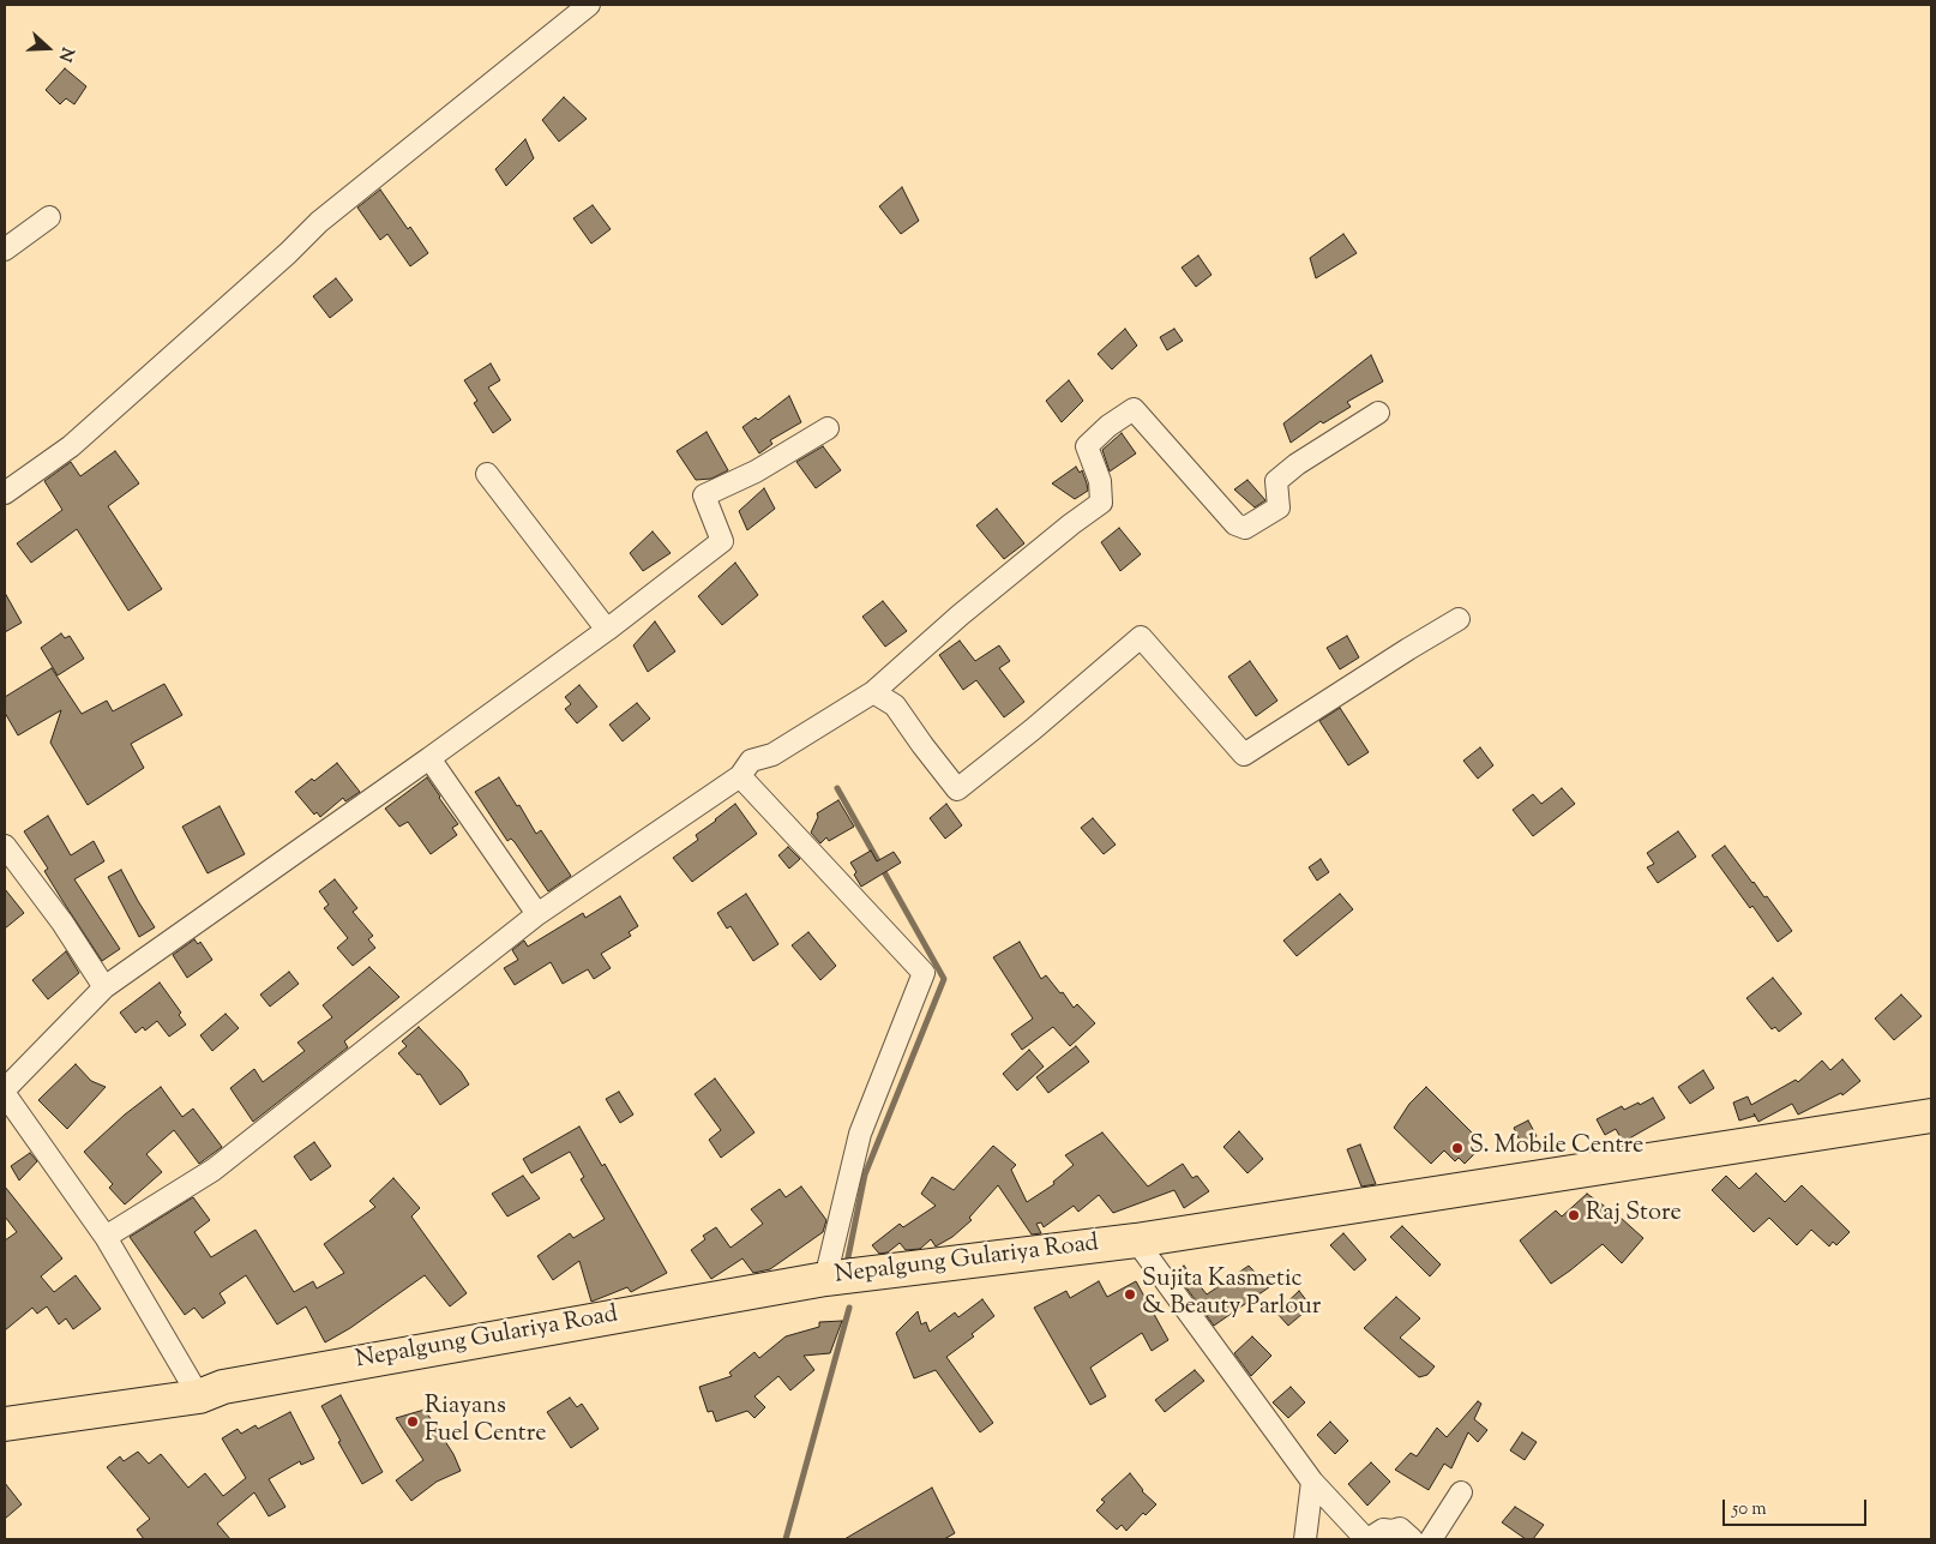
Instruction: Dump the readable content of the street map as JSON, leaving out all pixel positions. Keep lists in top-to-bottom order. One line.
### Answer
{"streets":{"main road":["Nepalgung Gulariya Road"]},"places":["S. Mobile Centre","Raj Store","Sujita Kasmetic & Beauty Parlour","Riayans Fuel Centre"],"scale_bar":"50 m","north":"right"}
